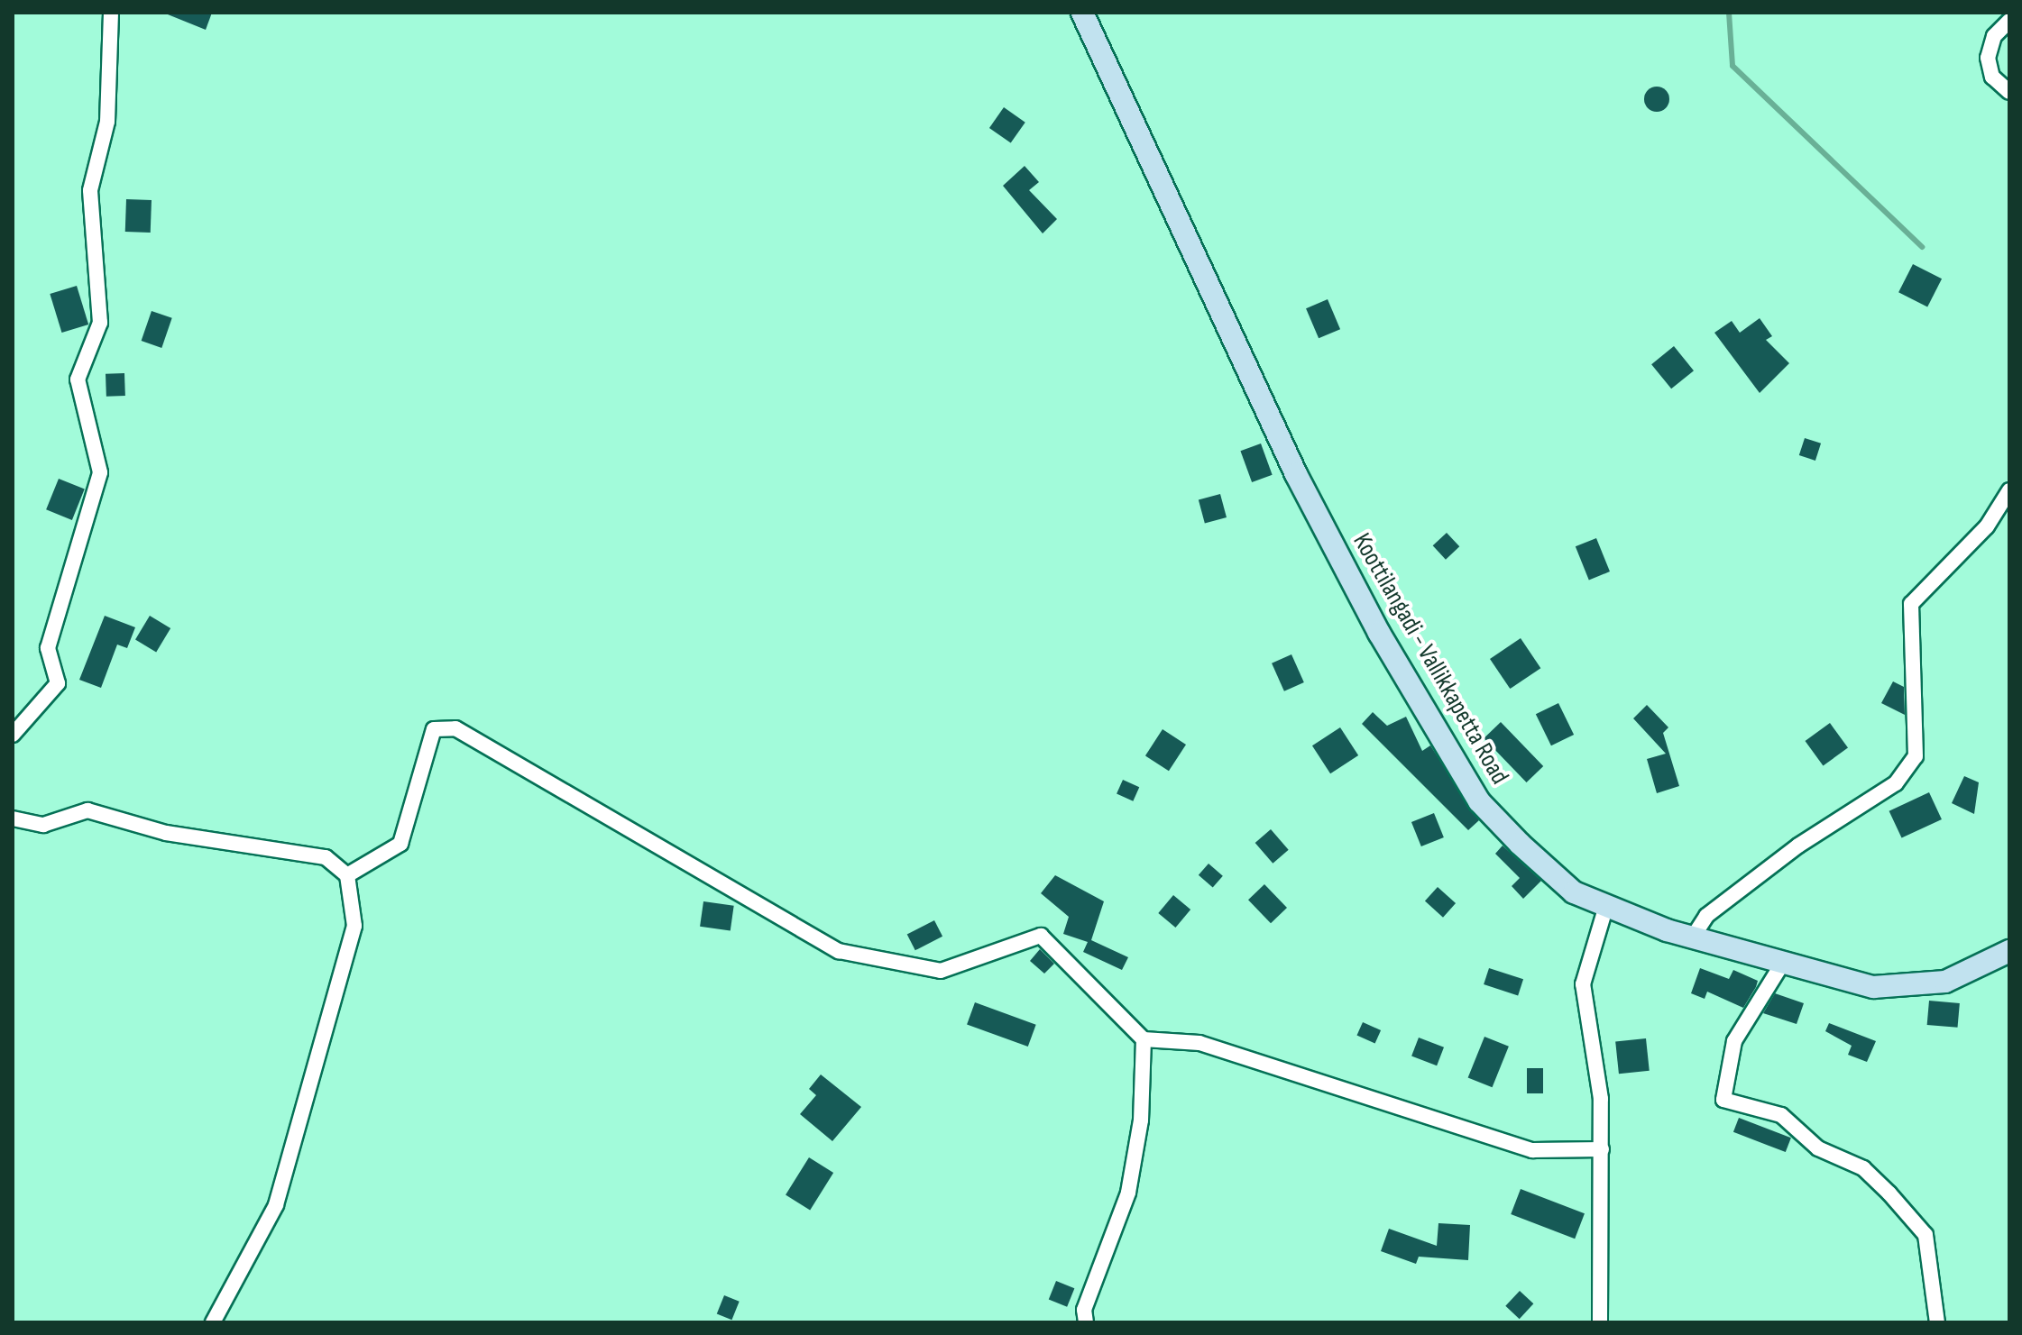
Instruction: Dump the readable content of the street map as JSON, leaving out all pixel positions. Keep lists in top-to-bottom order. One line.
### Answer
{"streets":{"main road":["Koottilangadi - Vallikkapetta Road"]}}
